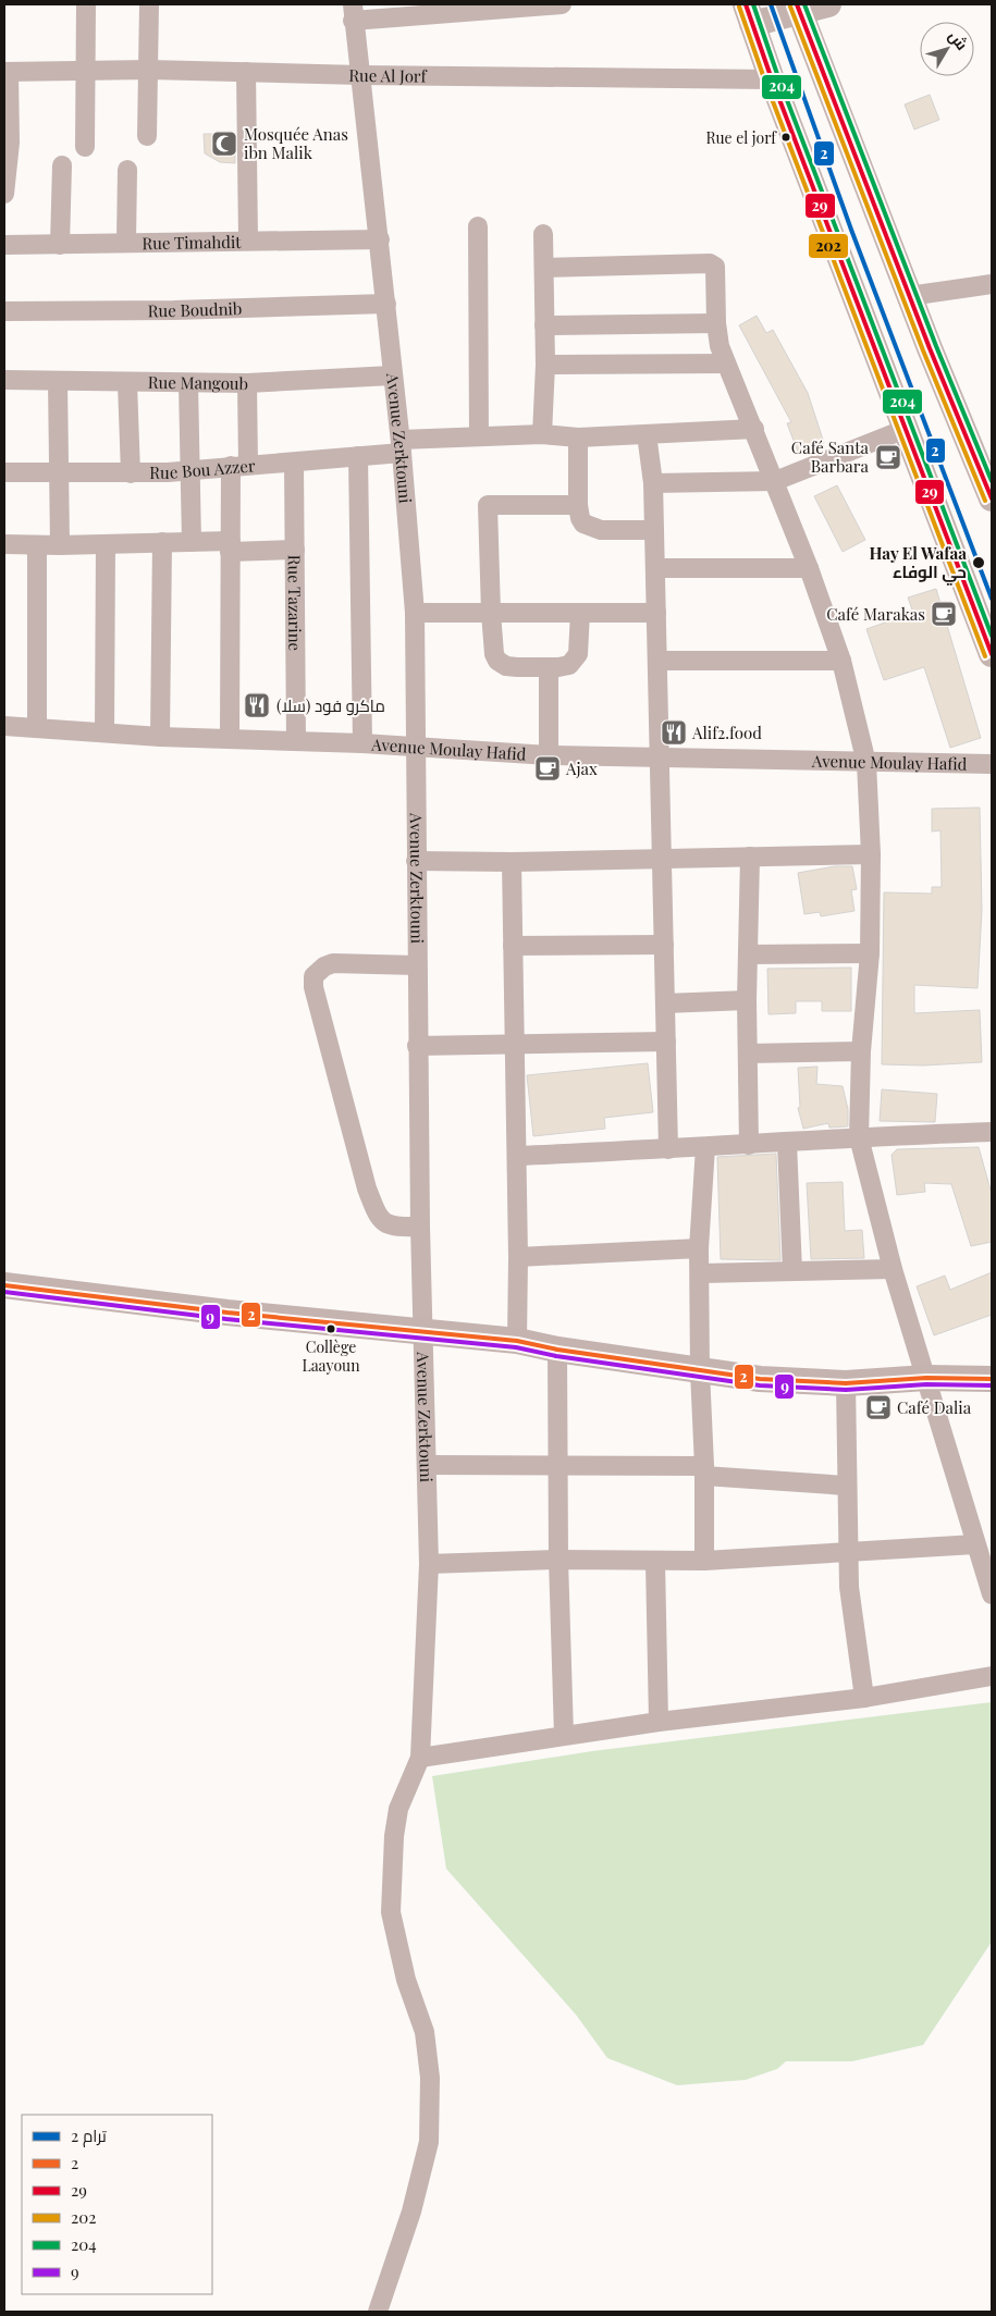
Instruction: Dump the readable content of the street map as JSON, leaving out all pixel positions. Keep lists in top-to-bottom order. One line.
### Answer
{"streets":{"street":["Rue Al Jorf","Rue Timahdit","Rue Boudnib","Rue Mangoub","Avenue Zerktouni","Rue Bou Azzer","Rue Tazarine","Avenue Moulay Hafid"]},"crossings":[["Rue Al Jorf","Avenue Zerktouni"],["Rue Timahdit","Avenue Zerktouni"],["Rue Boudnib","Avenue Zerktouni"],["Rue Mangoub","Avenue Zerktouni"],["Avenue Zerktouni","Rue Bou Azzer"],["Avenue Zerktouni","Avenue Moulay Hafid"],["Rue Bou Azzer","Rue Tazarine"],["Rue Tazarine","Avenue Moulay Hafid"]],"places":{"other":["Rue el jorf","Hay El Wafaa حي الوفاء","Collège Laayoun"],"mosque":["Mosquée Anas ibn Malik"],"cafe":["Café Santa Barbara","Café Marakas","Ajax","Café Dalia"],"restaurant":["ماكرو فود (سلا)","Alif2.food"]},"lines":["tram line 2","transit line 29","transit line 204","transit line 202","transit line 2","transit line 9"],"legend":["ترام 2","2","29","202","204","9"],"north":"top right"}
